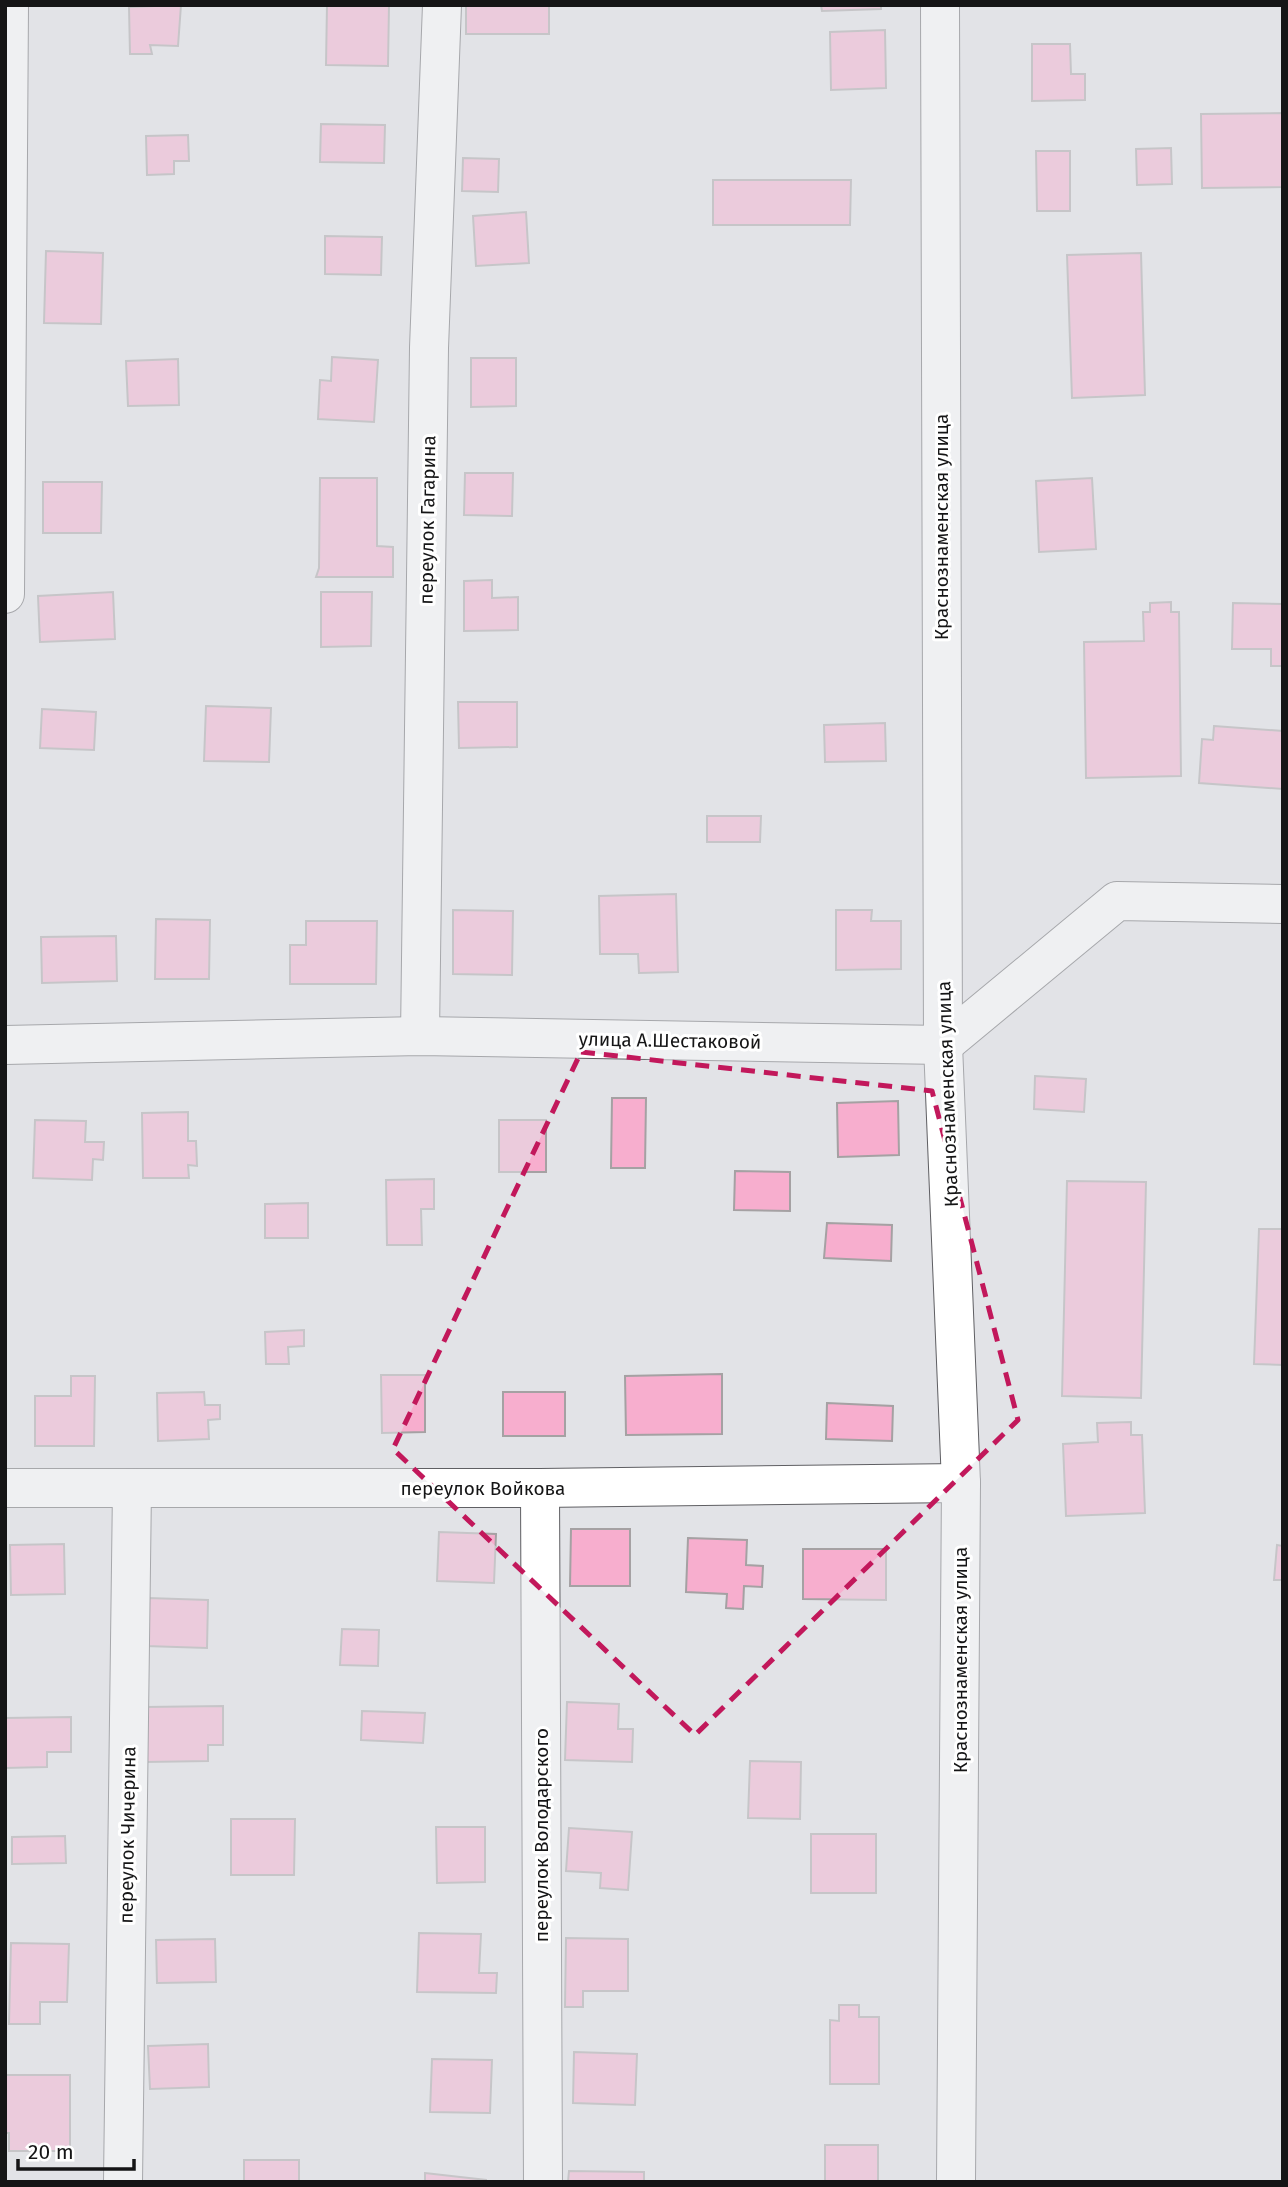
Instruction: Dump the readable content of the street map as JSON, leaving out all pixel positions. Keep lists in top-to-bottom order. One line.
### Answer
{"streets":{"street":["переулок Гагарина","Краснознаменская улица","улица А.Шестаковой","переулок Войкова","переулок Чичерина","переулок Володарского"]},"crossings":[["переулок Гагарина","улица А.Шестаковой"],["Краснознаменская улица","улица А.Шестаковой"],["Краснознаменская улица","переулок Войкова"],["переулок Войкова","переулок Чичерина"],["переулок Войкова","переулок Володарского"]],"scale_bar":"20 m"}
